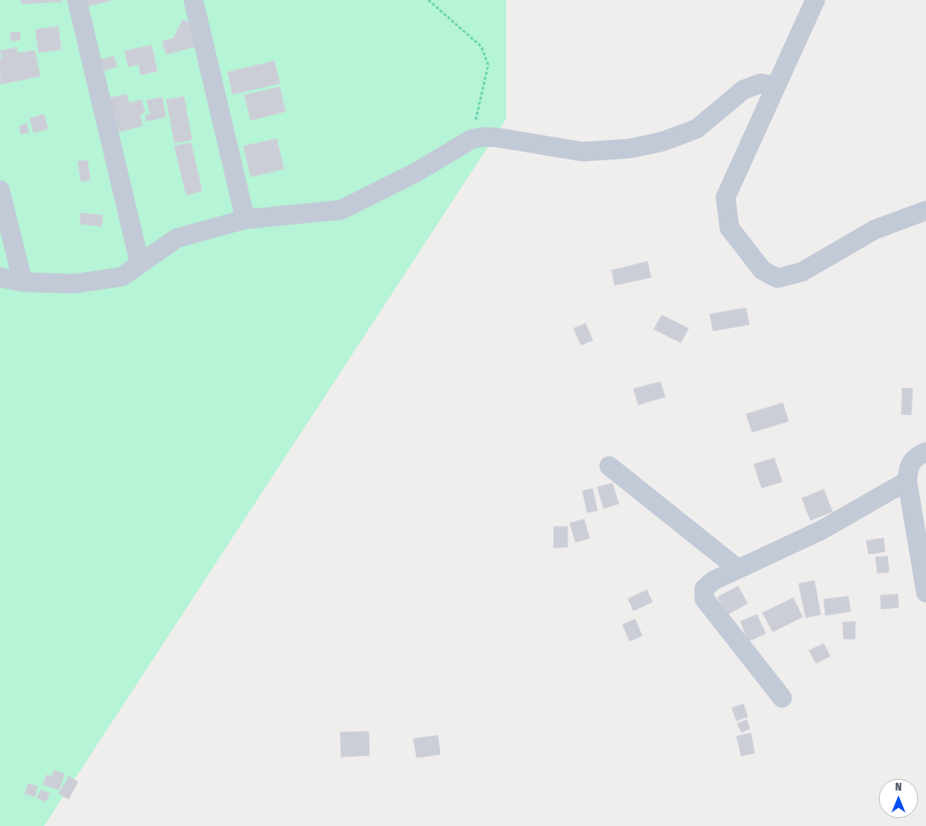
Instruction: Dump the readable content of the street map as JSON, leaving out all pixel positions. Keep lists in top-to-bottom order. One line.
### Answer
{"north":"top"}
